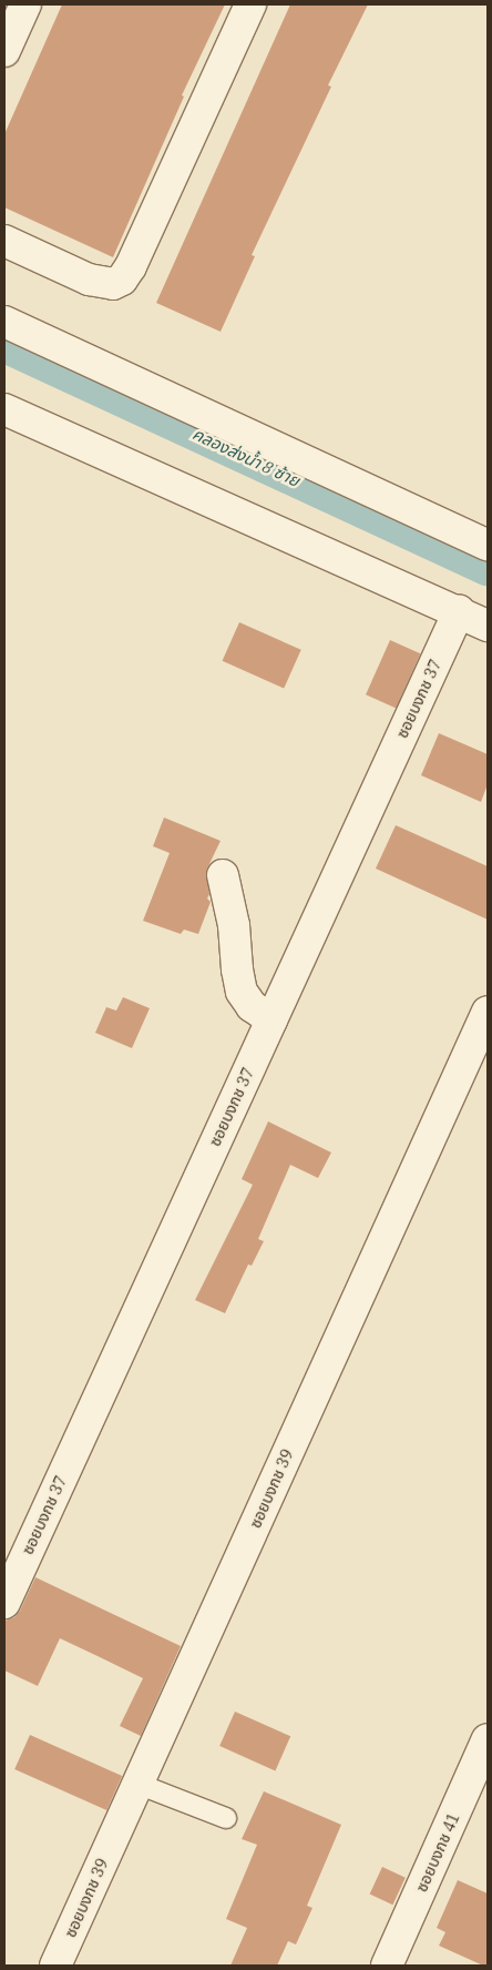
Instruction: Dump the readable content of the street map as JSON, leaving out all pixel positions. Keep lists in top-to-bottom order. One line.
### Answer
{"streets":{"street":["ซอยบงกช 37","ซอยบงกช 39","ซอยบงกช 41"]},"water":["คลองส่งน้ำ 8 ซ้าย"]}
